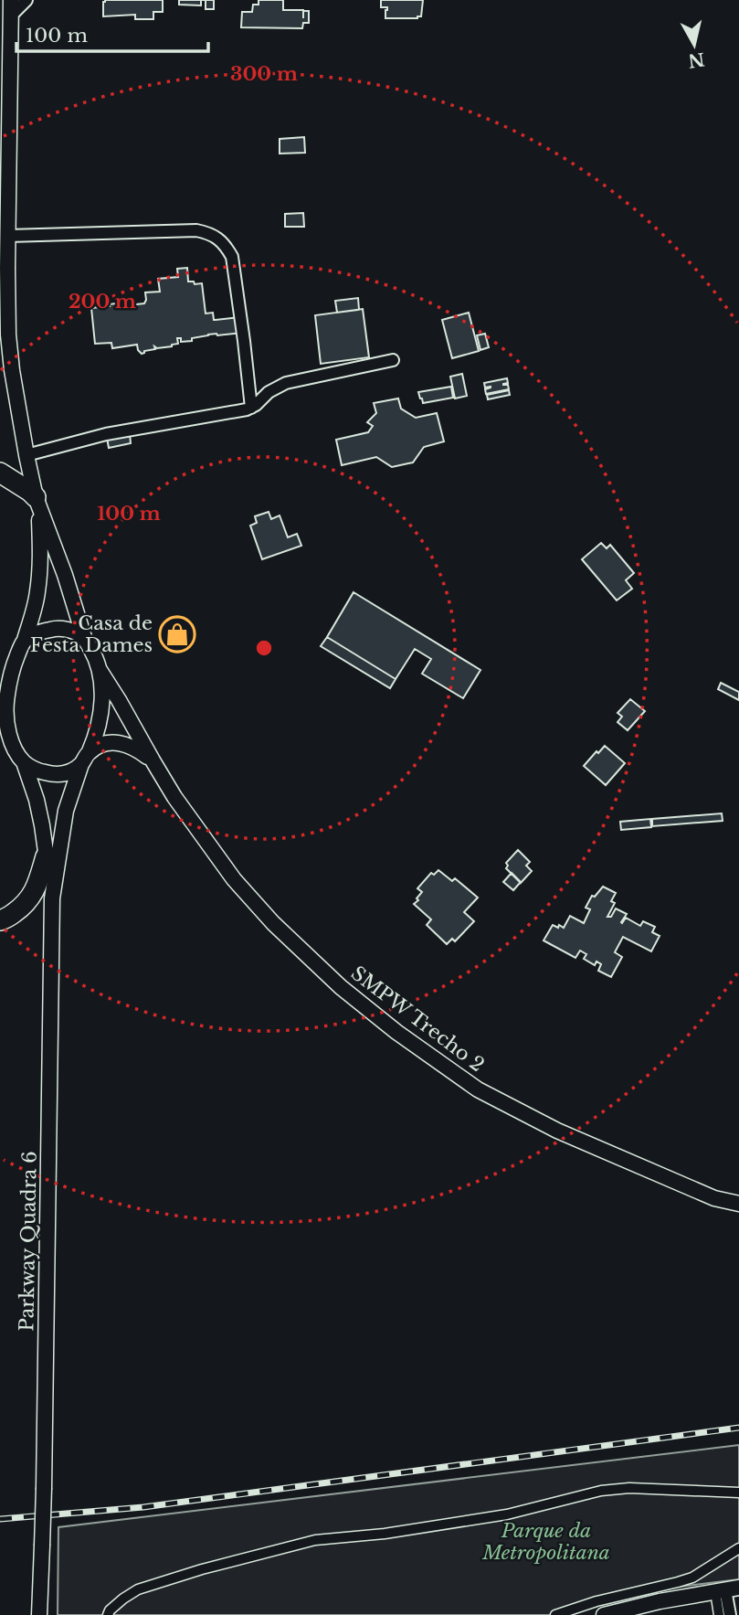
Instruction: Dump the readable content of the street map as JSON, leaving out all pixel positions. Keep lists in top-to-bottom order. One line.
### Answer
{"streets":{"street":["SMPW Trecho 2","Parkway Quadra 6"]},"crossings":[["SMPW Trecho 2","Parkway Quadra 6"]],"parks":["Parque da Metropolitana"],"places":{"shop":["Casa de Festa Dames"]},"scale_bar":"100 m","north":"bottom","rings":["300 m","200 m","100 m"]}
